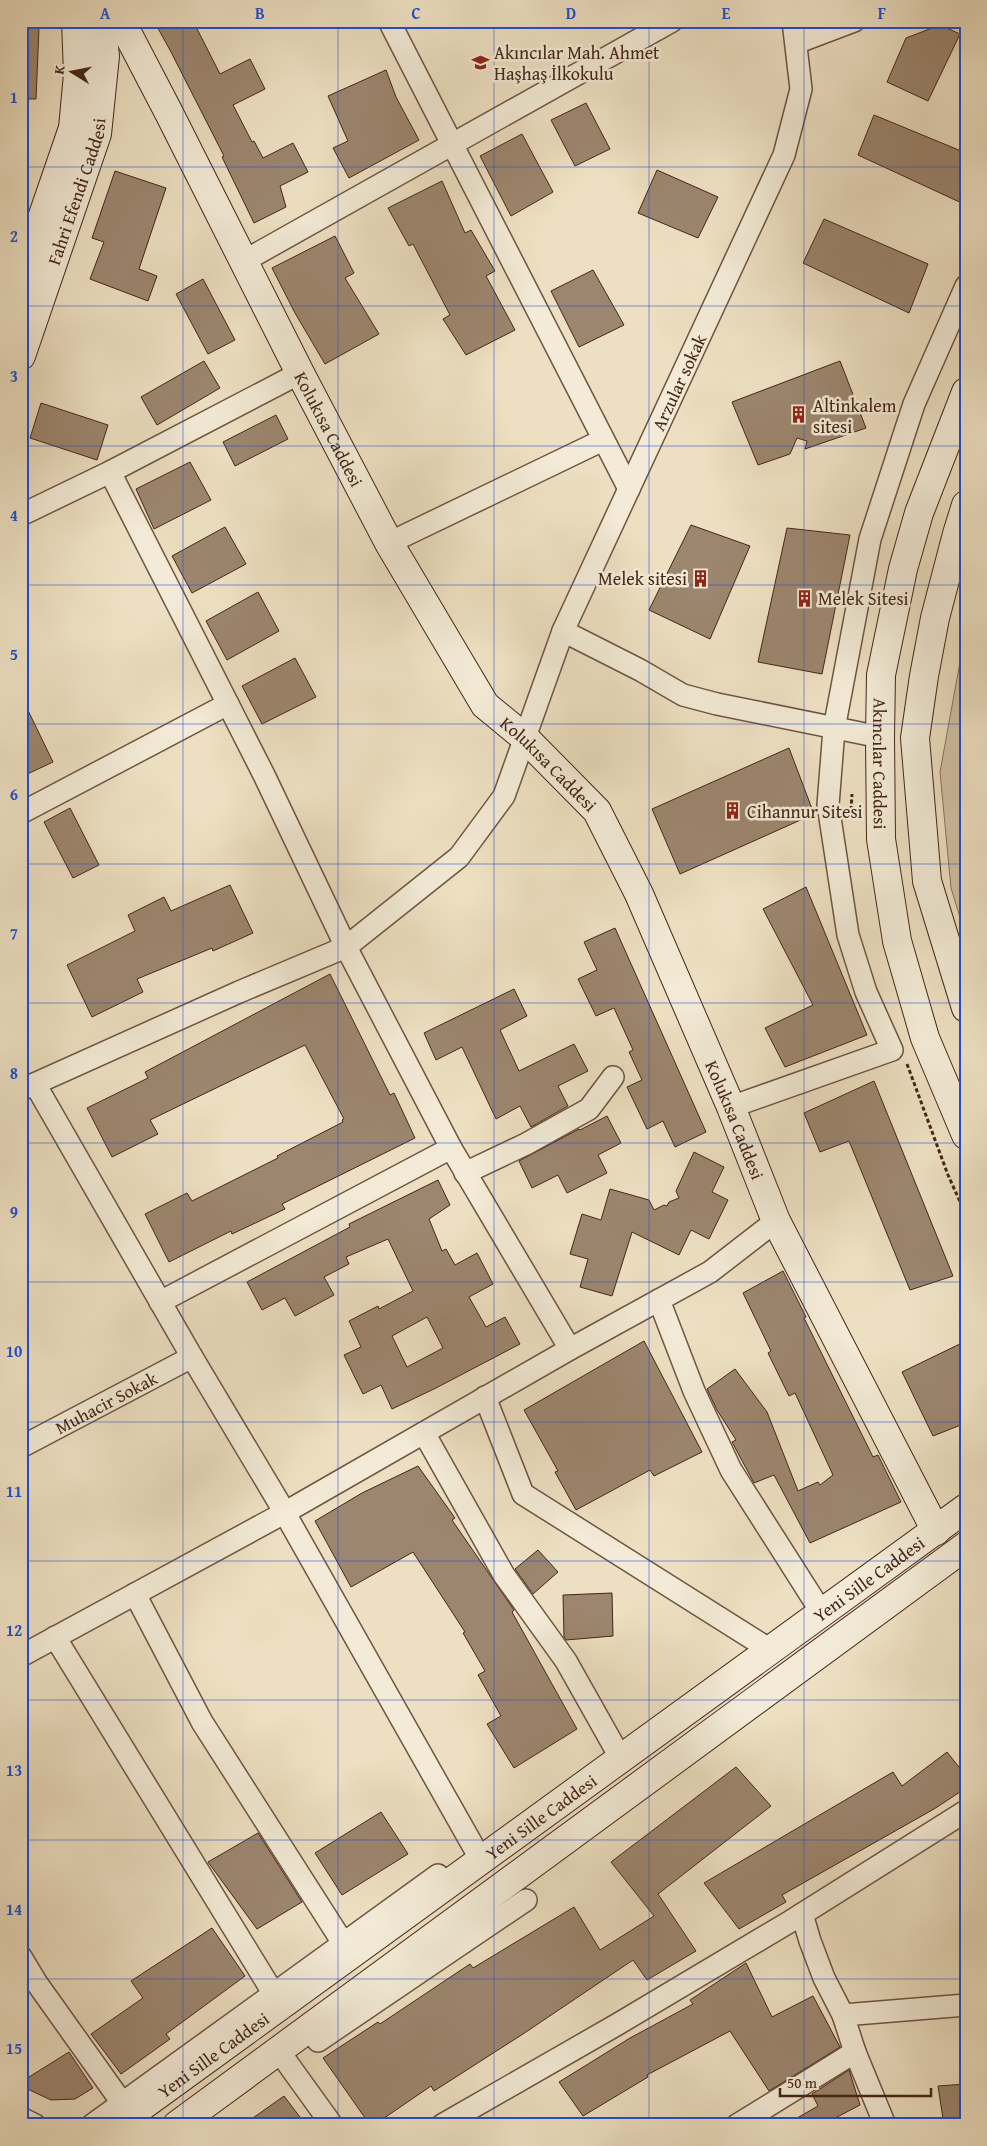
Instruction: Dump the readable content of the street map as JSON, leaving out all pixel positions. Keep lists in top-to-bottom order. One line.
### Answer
{"streets":{"main road":["Fahri Efendi Caddesi","Kolukısa Caddesi","Akıncılar Caddesi","Yeni Sille Caddesi"],"street":["Arzular sokak","Muhacir Sokak"]},"crossings":[["Arzular sokak","Kolukısa Caddesi"],["Kolukısa Caddesi","Yeni Sille Caddesi"]],"places":{"school or university":["Akıncılar Mah. Ahmet Haşhaş İlkokulu"],"building":["Altinkalem sitesi","Melek sitesi","Melek Sitesi","Cihannur Sitesi"]},"scale_bar":"50 m","north":"left","grid":{"columns":["A","B","C","D","E","F"],"rows":["1","2","3","4","5","6","7","8","9","10","11","12","13","14","15"]}}
